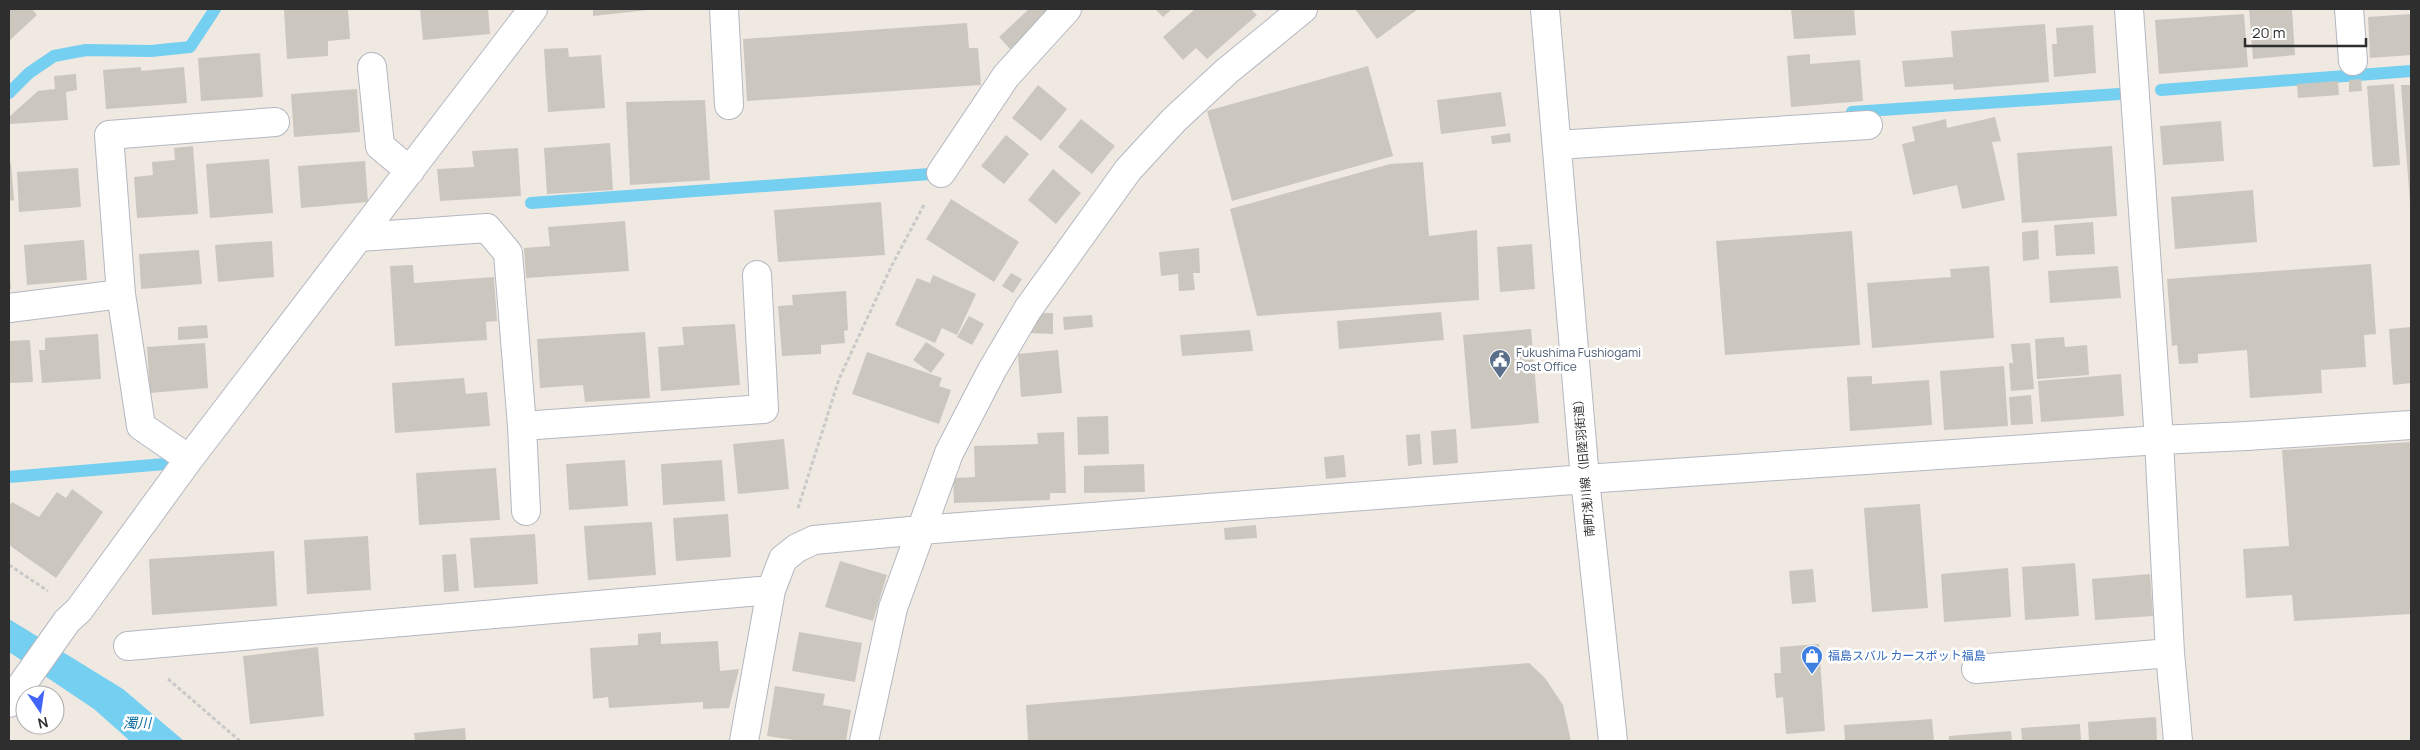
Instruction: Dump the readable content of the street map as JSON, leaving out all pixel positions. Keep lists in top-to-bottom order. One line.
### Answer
{"streets":{"street":["南町浅川線（旧陸羽街道）"]},"water":["濁川"],"places":{"public building":["Fukushima Fushiogami Post Office"],"shop":["福島スバル カースポット福島"]},"scale_bar":"20 m","north":"bottom"}
